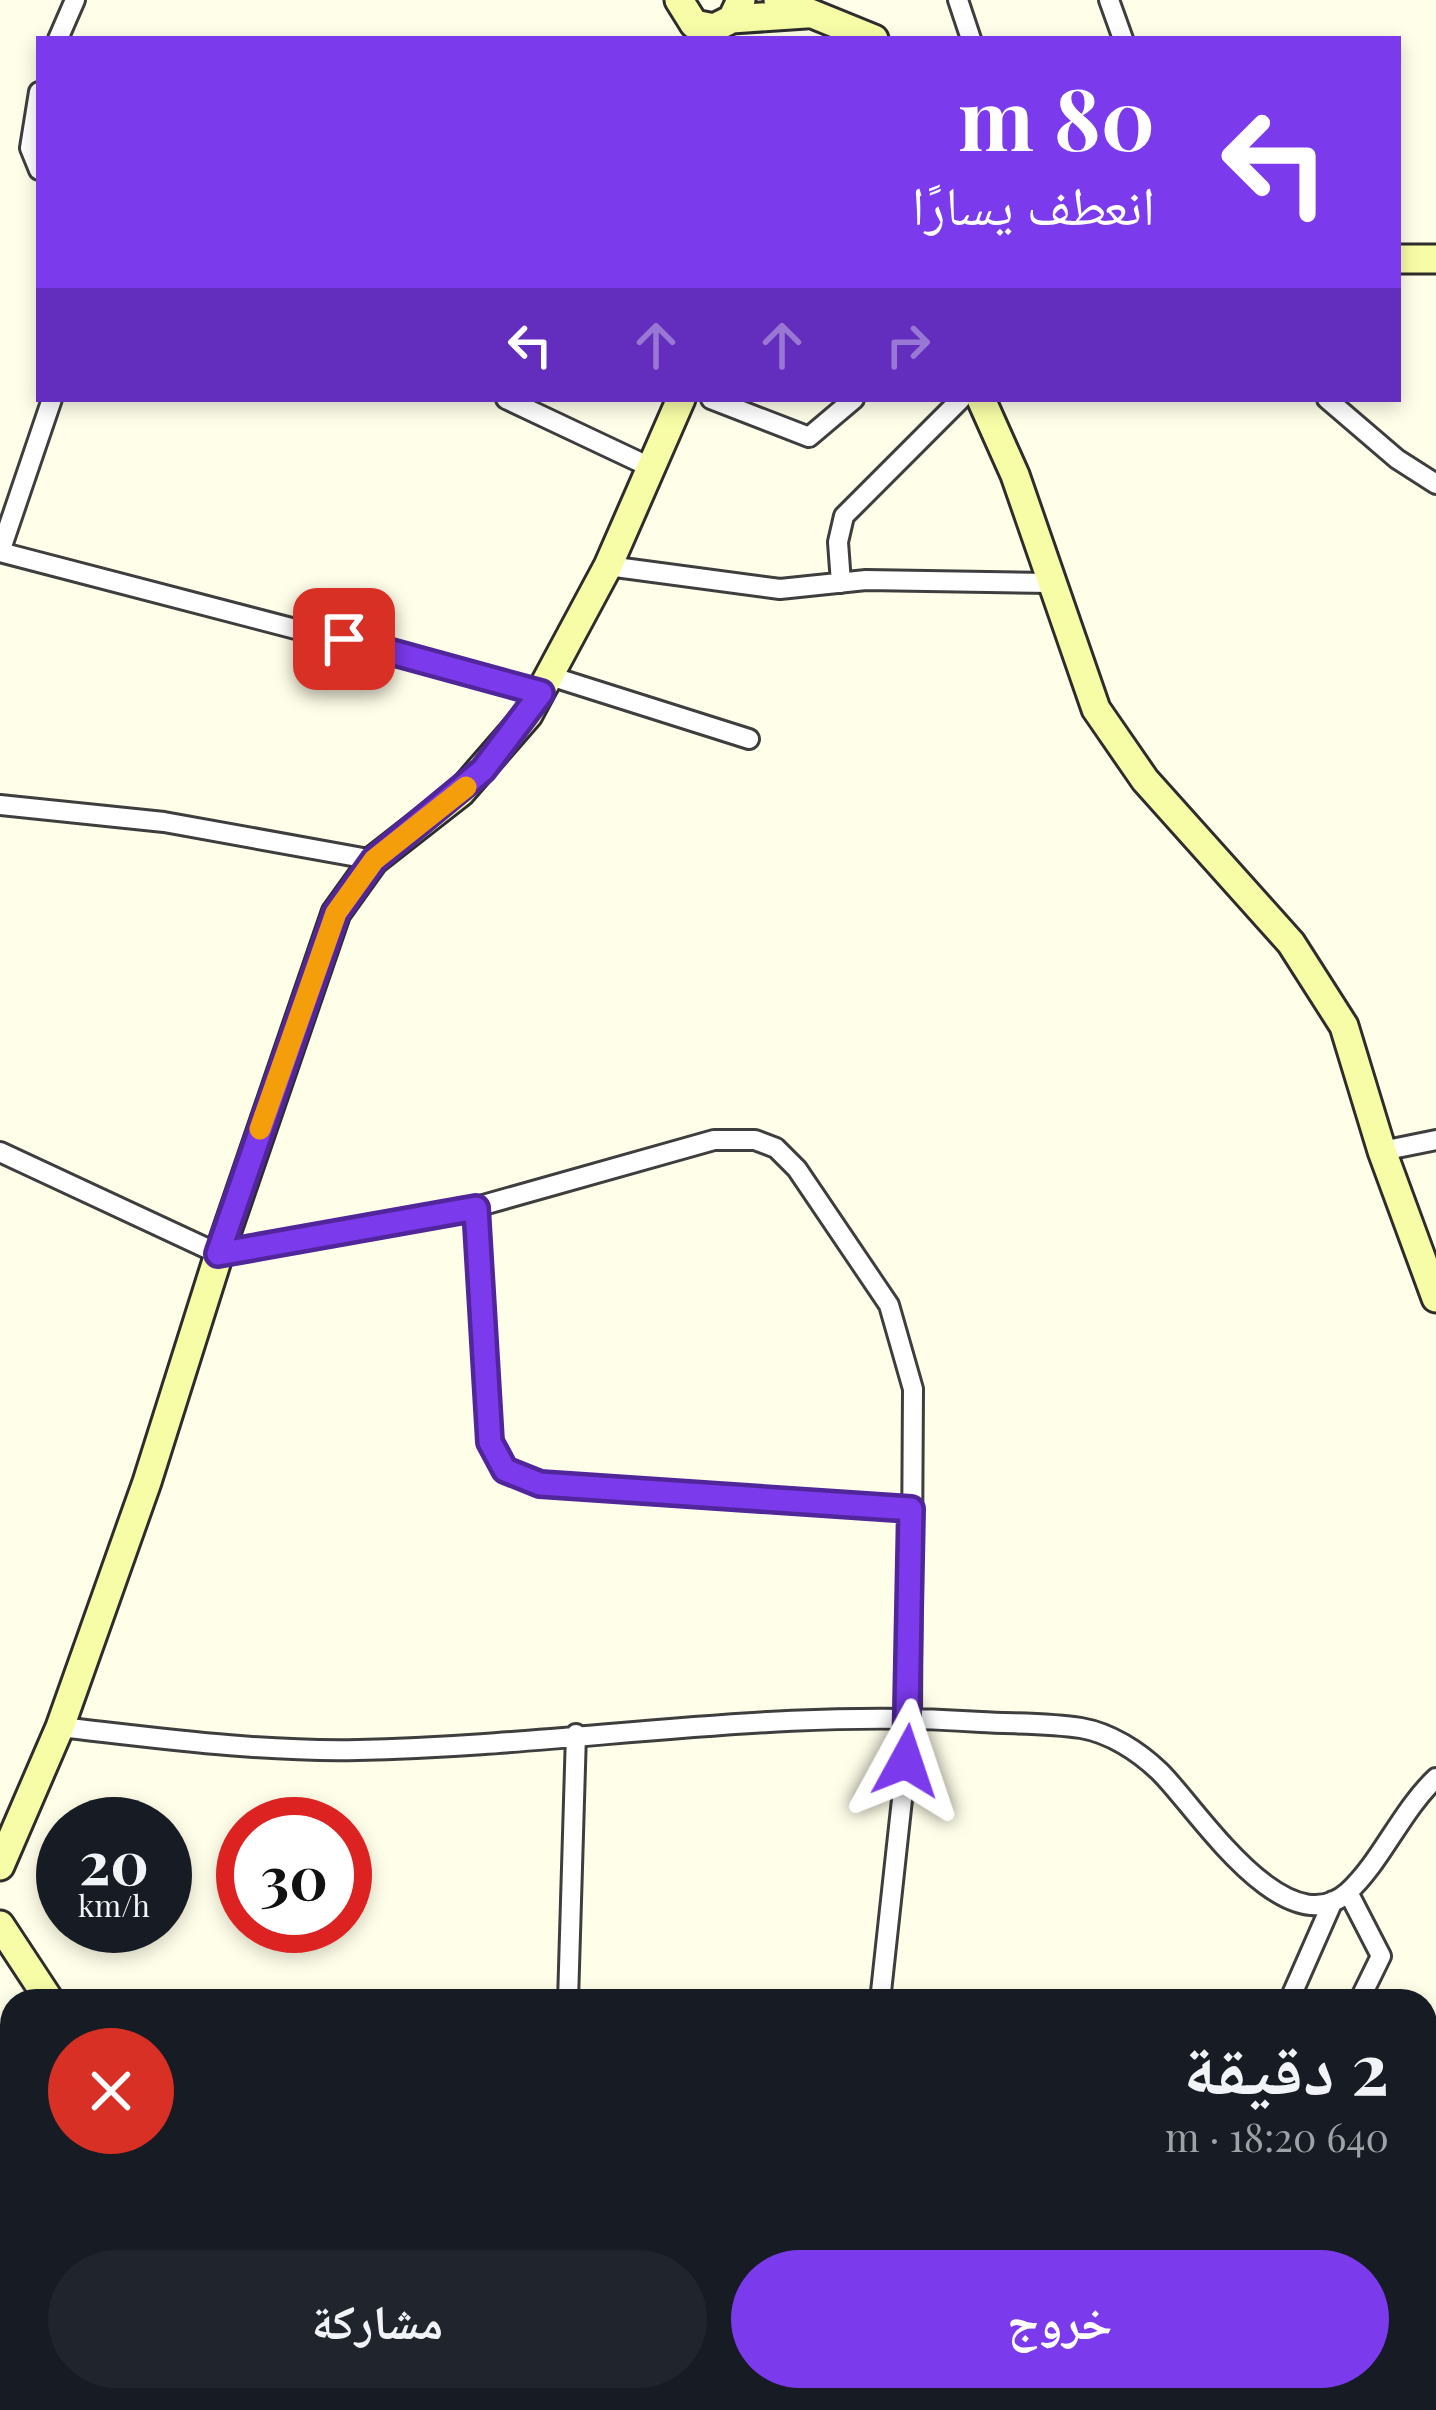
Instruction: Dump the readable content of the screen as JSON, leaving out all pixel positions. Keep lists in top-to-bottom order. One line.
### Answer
{"page":{"turn":["80 m","انعطف يسارًا"],"speed":"20 km/h","limit":"30","heading":["2 دقيقة","640 m · 18:20"],"buttons":["خروج","مشاركة"]}}
